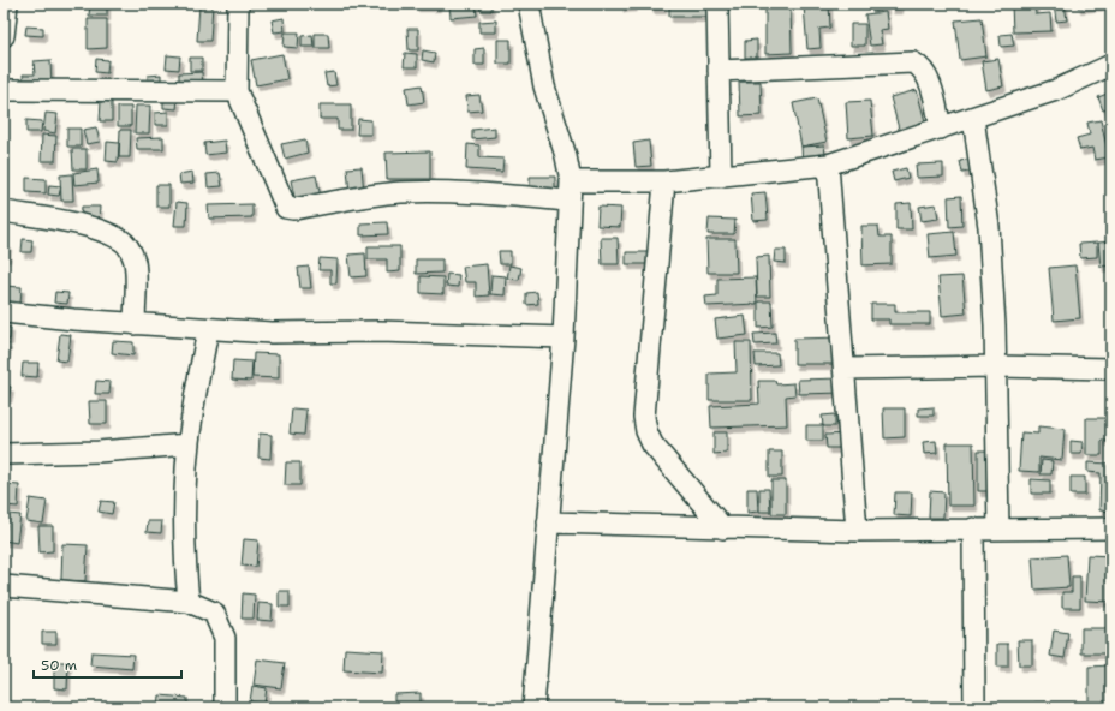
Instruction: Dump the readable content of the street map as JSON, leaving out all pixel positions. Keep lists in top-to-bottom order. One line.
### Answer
{"scale_bar":"50 m"}
